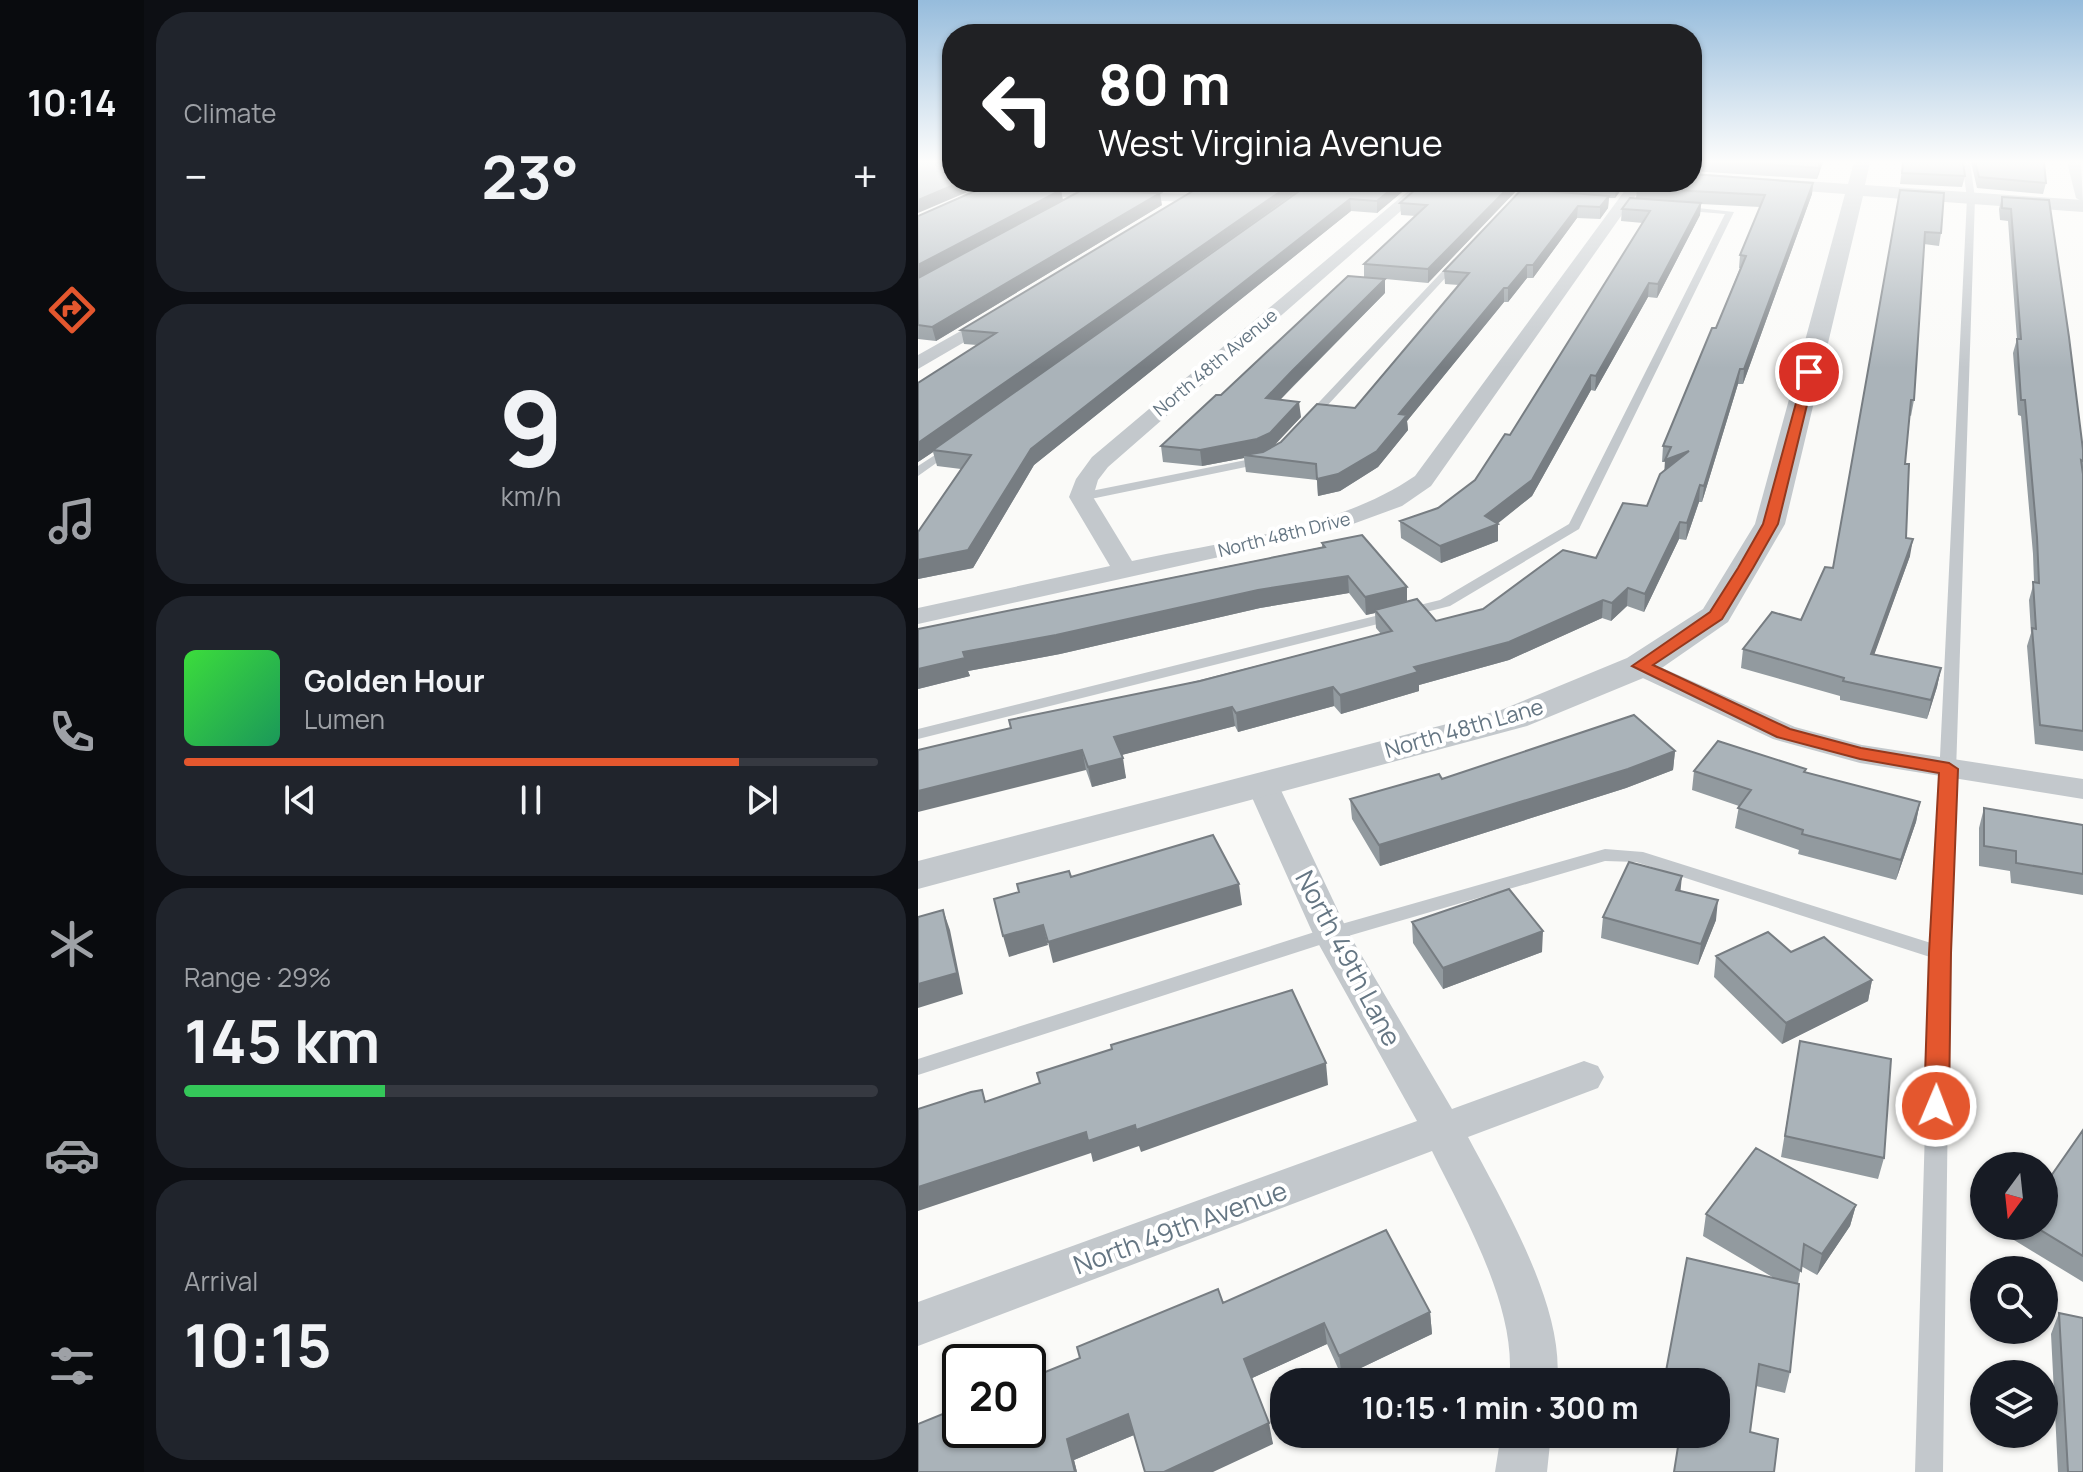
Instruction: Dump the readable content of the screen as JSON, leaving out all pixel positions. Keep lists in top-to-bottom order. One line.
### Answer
{"streets":{"street":["North 48th Avenue","North 48th Drive","North 48th Lane","North 49th Lane","North 49th Avenue"]},"crossings":[["North 48th Lane","North 49th Lane"],["North 49th Lane","North 49th Avenue"]],"north":"bottom","page":{"tabs":"10:14","tile":["Climate",["9","km/h"],["Range · 29%","145 km"],["Arrival","10:15"]],"turn":["80 m","West Virginia Avenue"],"heat":["−","23°","+"],"song":["Golden Hour","Lumen"],"limit":"20","trip":"10:15 · 1 min · 300 m"}}
